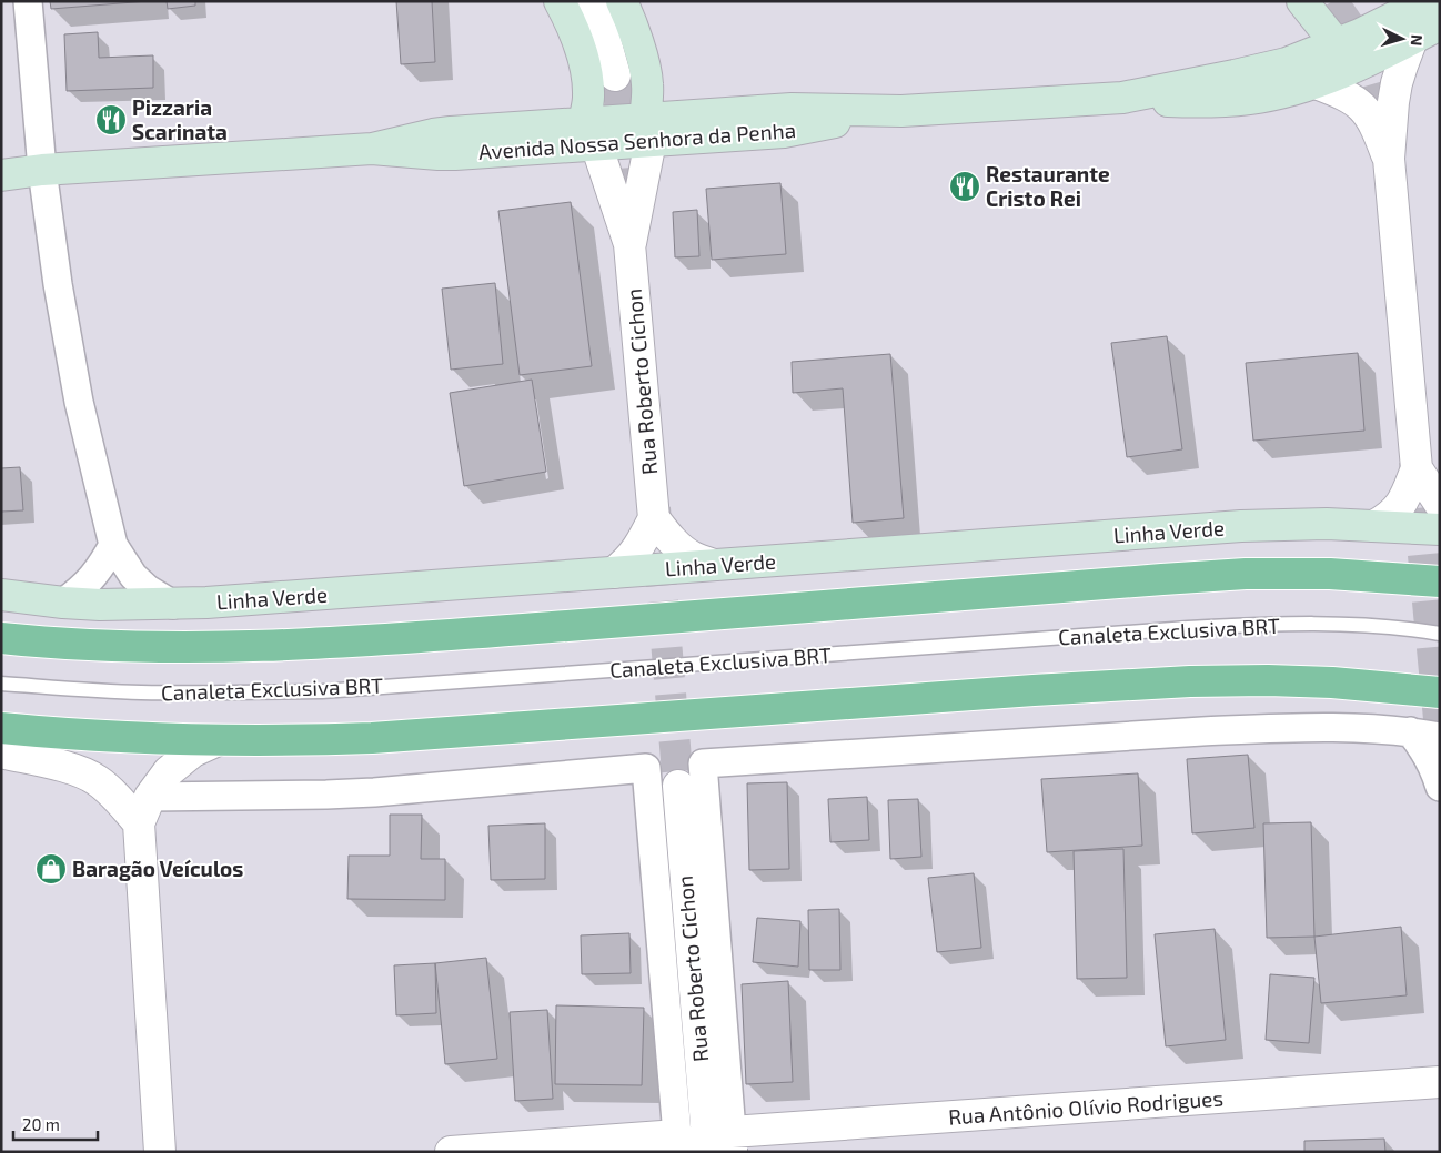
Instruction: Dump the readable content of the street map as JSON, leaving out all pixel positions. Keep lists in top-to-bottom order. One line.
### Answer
{"streets":{"main road":["Avenida Nossa Senhora da Penha","Linha Verde"],"street":["Rua Roberto Cichon","Rua Antônio Olívio Rodrigues"],"lane":["Canaleta Exclusiva BRT"]},"crossings":[["Avenida Nossa Senhora da Penha","Rua Roberto Cichon"]],"places":{"restaurant":["Pizzaria Scarinata","Restaurante Cristo Rei"],"shop":["Baragão Veículos"]},"scale_bar":"20 m","north":"right"}
